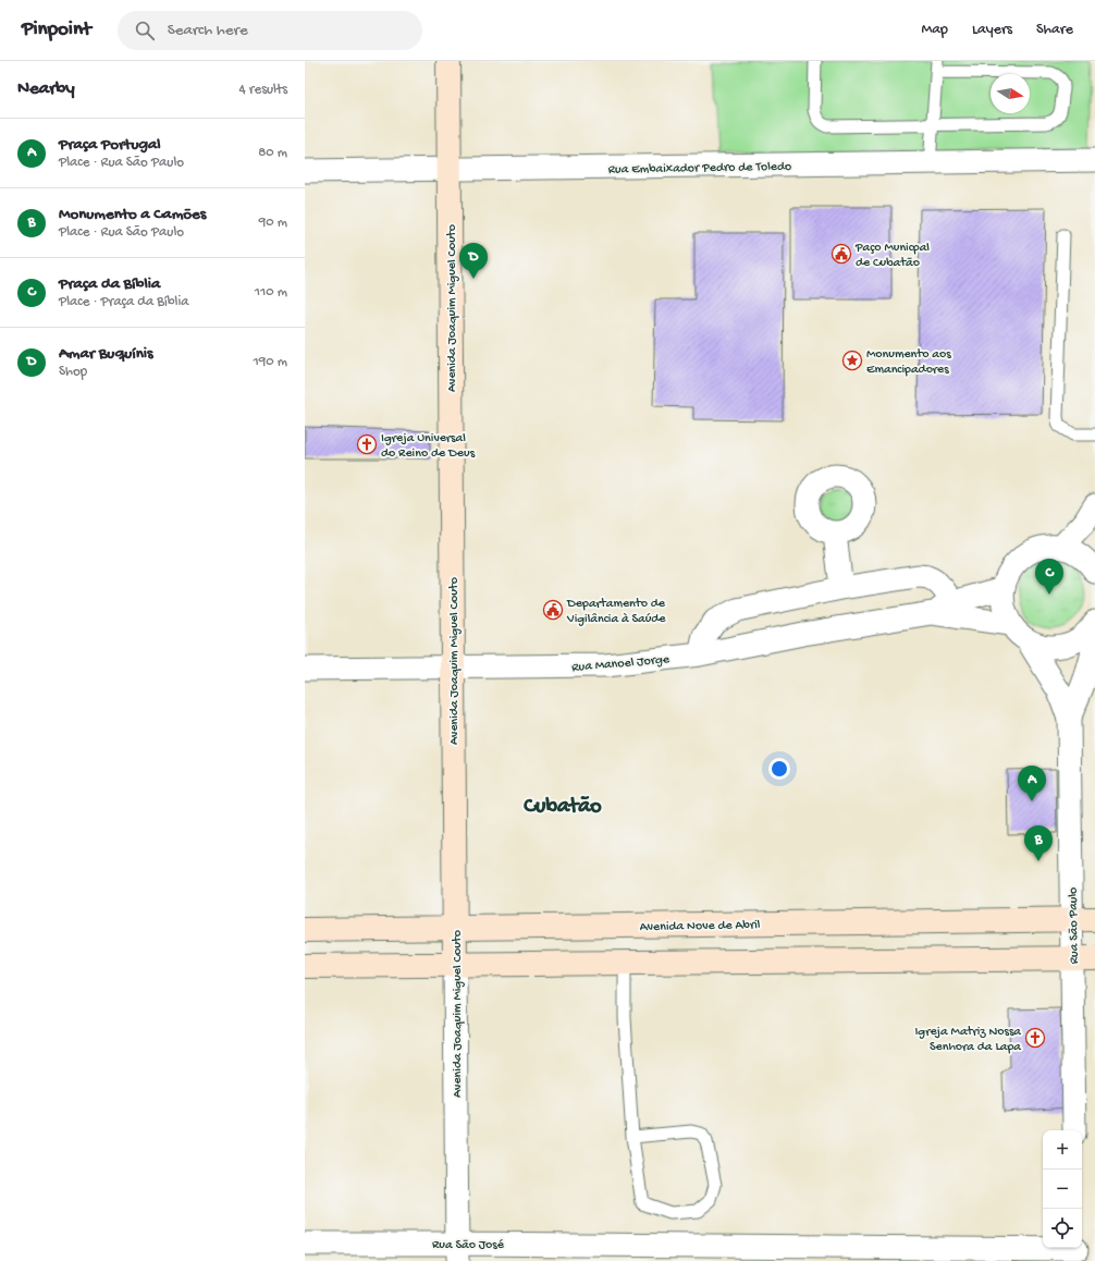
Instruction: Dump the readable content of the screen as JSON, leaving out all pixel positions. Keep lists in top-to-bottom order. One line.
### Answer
{"streets":{"main road":["Avenida Joaquim Miguel Couto","Avenida Nove de Abril"],"street":["Rua Embaixador Pedro de Toledo","Rua Manoel Jorge","Rua São Paulo","Rua São José"]},"crossings":[["Rua Embaixador Pedro de Toledo","Avenida Joaquim Miguel Couto"],["Avenida Joaquim Miguel Couto","Rua Manoel Jorge"],["Avenida Joaquim Miguel Couto","Avenida Nove de Abril"],["Avenida Joaquim Miguel Couto","Rua São José"],["Avenida Nove de Abril","Rua São Paulo"]],"districts":["Cubatão"],"places":{"public building":["Paço Municpal de Cubatão","Departamento de Vigilância à Saúde"],"place":["Monumento aos Emancipadores"],"church":["Igreja Universal do Reino de Deus","Igreja Matriz Nossa Senhora da Lapa"]},"north":"right","page":{"header":"Pinpoint","search":"Search here","nav":["Map","Layers","Share"],"heading":["Nearby","4 results"],"list":[{"mark":"A","name":"Praça Portugal","note":"Place · Rua São Paulo","value":"80 m"},{"mark":"B","name":"Monumento a Camões","note":"Place · Rua São Paulo","value":"90 m"},{"mark":"C","name":"Praça da Bíblia","note":"Place · Praça da Bíblia","value":"110 m"},{"mark":"D","name":"Amar Buquínis","note":"Shop","value":"190 m"}],"pins":["D","C","A","B"],"map_buttons":["+","−"]}}
